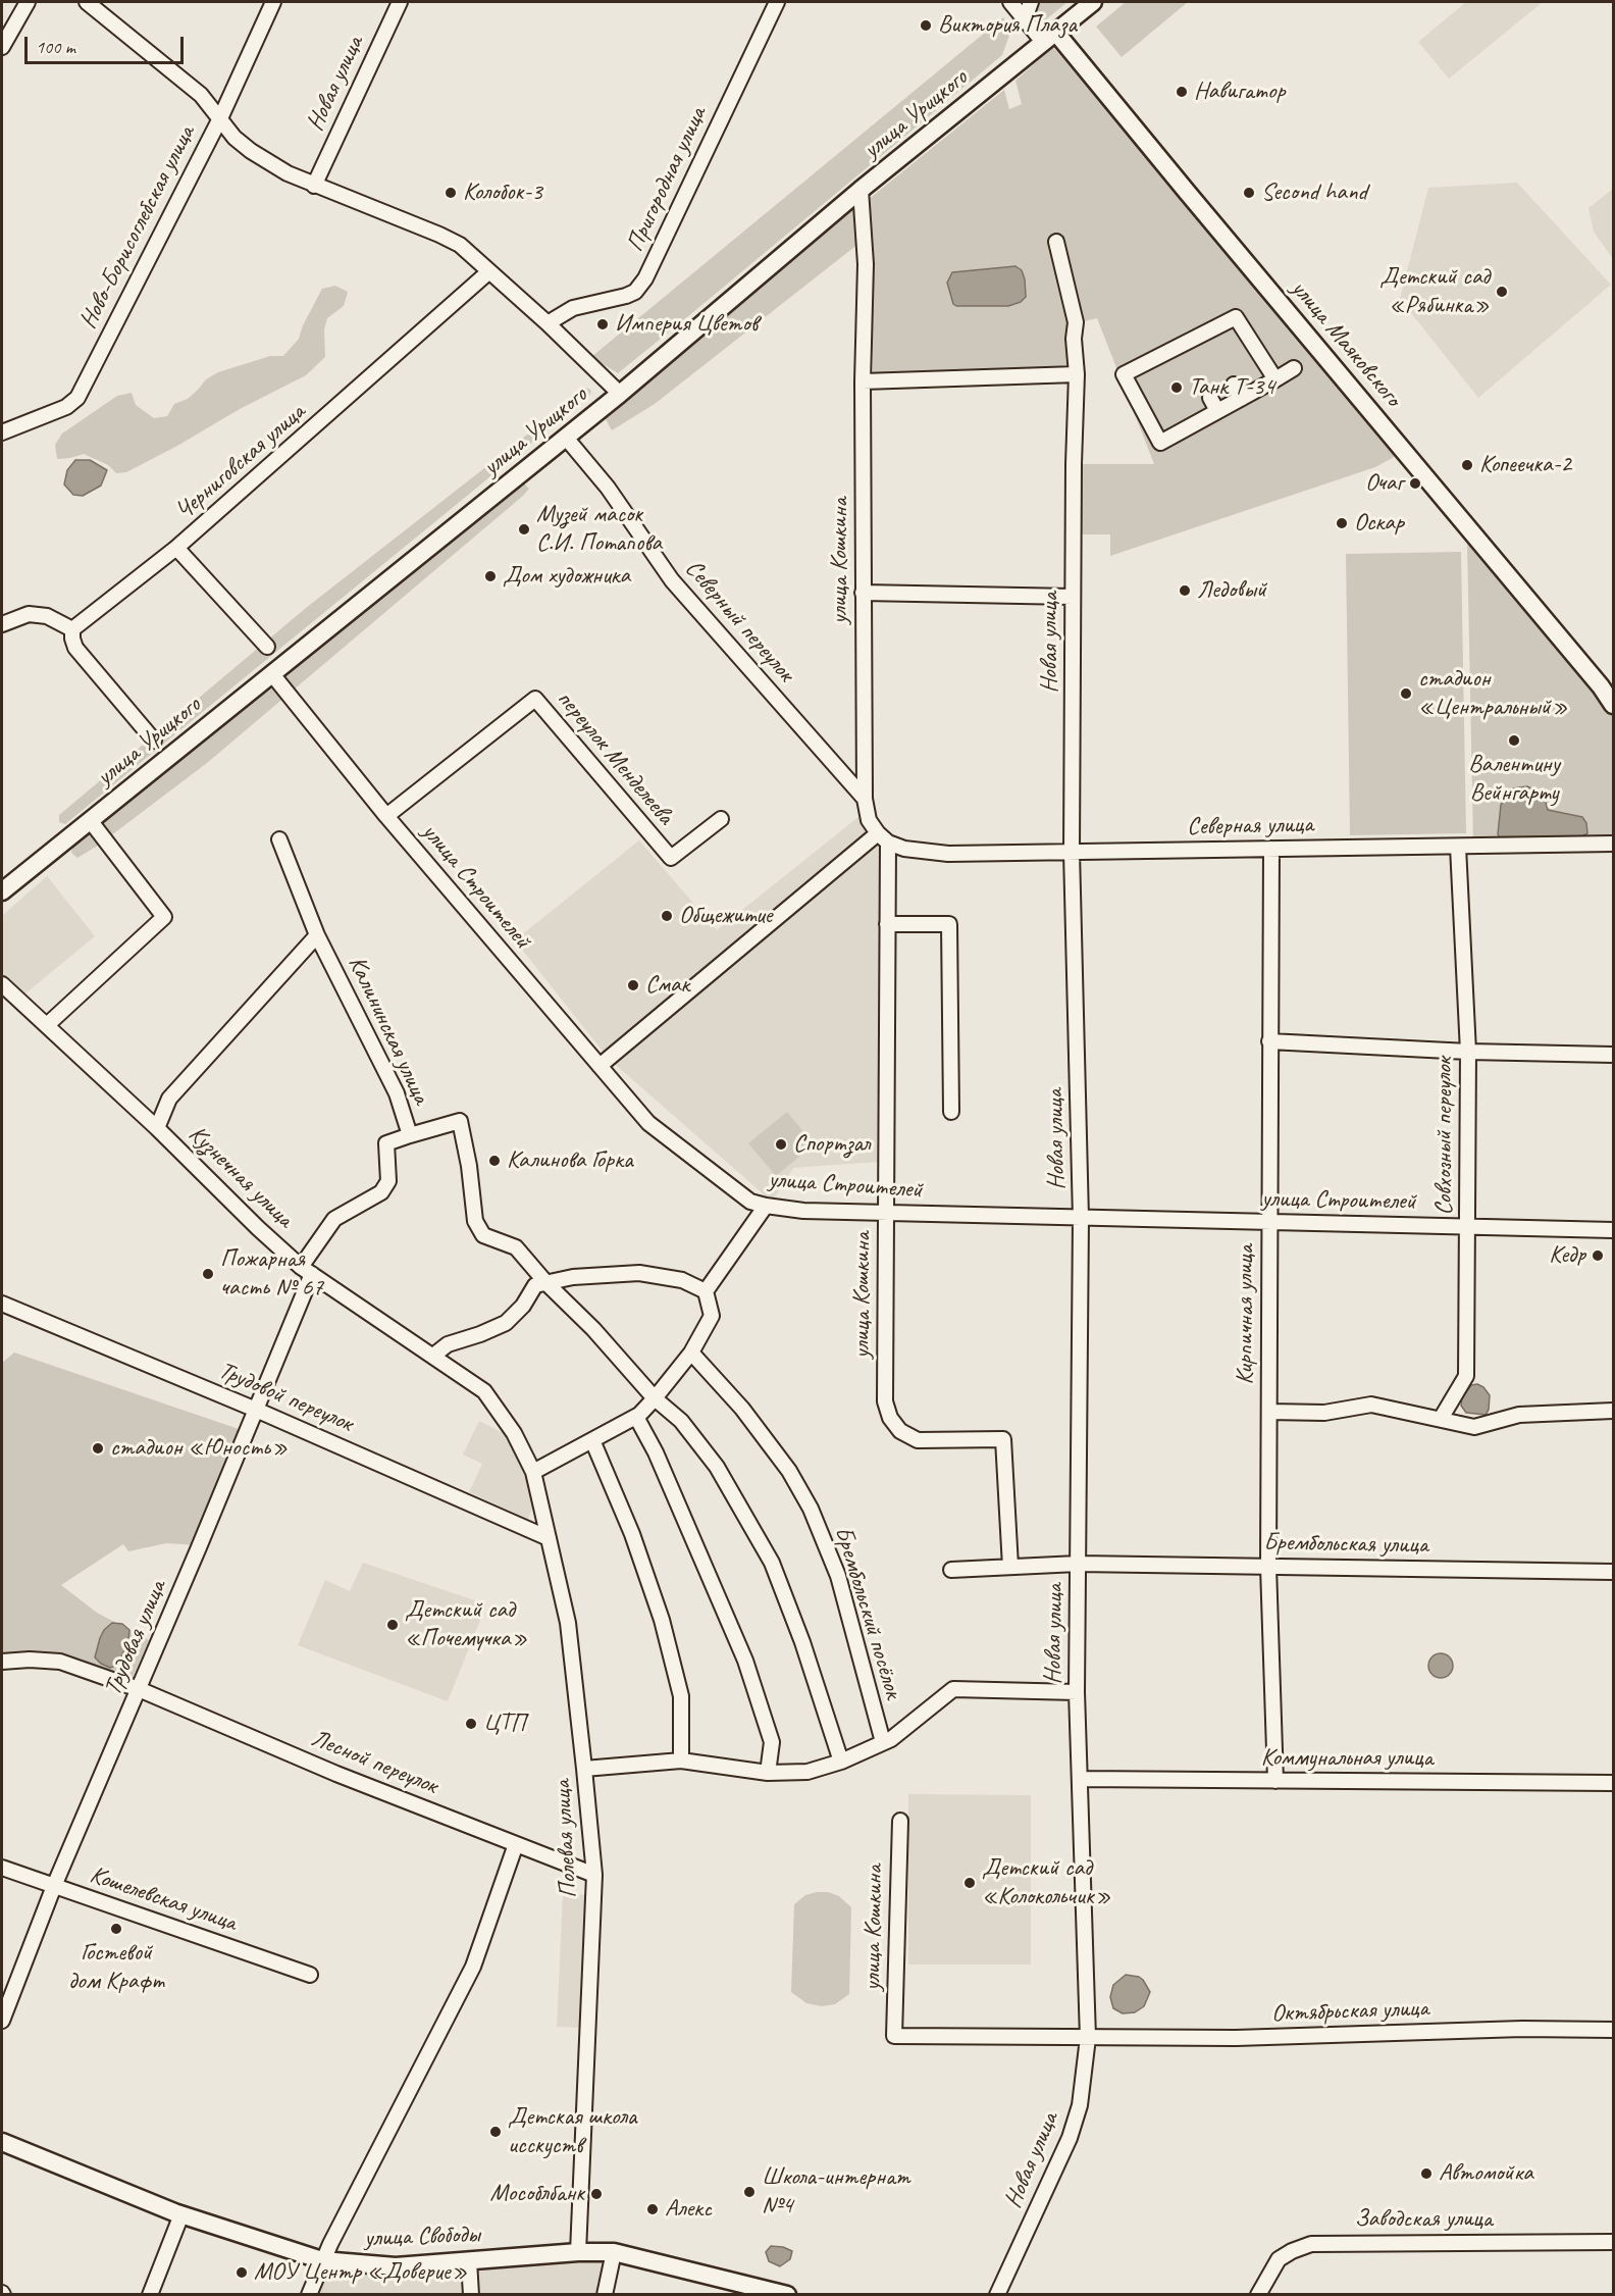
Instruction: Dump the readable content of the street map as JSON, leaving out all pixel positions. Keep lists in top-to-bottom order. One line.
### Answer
{"streets":{"main road":["улица Урицкого","улица Маяковского","улица Свободы"],"street":["Новая улица","Пригородная улица","Ново-Борисоглебская улица","Черниговская улица","улица Кошкина","Северный переулок","переулок Менделеева","Северная улица","улица Строителей","Калининская улица","Совхозный переулок","Кузнечная улица","Кирпичная улица","Трудовой переулок","Брембольская улица","Брембольский посёлок","Трудовая улица","Коммунальная улица","Лесной переулок","Полевая улица","Кошелевская улица","Октябрьская улица","Заводская улица"]},"crossings":[["Новая улица","улица Кошкина"],["Новая улица","Северная улица"],["Новая улица","улица Строителей"],["Новая улица","Брембольская улица"],["Новая улица","Коммунальная улица"],["Новая улица","Октябрьская улица"],["улица Урицкого","улица Маяковского"],["улица Урицкого","улица Кошкина"],["улица Урицкого","Северный переулок"],["улица Урицкого","улица Строителей"],["улица Кошкина","Северный переулок"],["улица Кошкина","Северная улица"],["улица Кошкина","улица Строителей"],["улица Кошкина","Брембольская улица"],["улица Кошкина","Октябрьская улица"],["переулок Менделеева","улица Строителей"],["Северная улица","Совхозный переулок"],["Северная улица","Кирпичная улица"],["улица Строителей","Совхозный переулок"],["улица Строителей","Кирпичная улица"],["Калининская улица","Кузнечная улица"],["Калининская улица","Трудовая улица"],["Кузнечная улица","Трудовая улица"],["Кузнечная улица","Полевая улица"],["Кирпичная улица","Брембольская улица"],["Кирпичная улица","Коммунальная улица"],["Трудовой переулок","Трудовая улица"],["Трудовой переулок","Полевая улица"],["Трудовая улица","Лесной переулок"],["Трудовая улица","Кошелевская улица"],["Лесной переулок","Полевая улица"],["Полевая улица","улица Свободы"]],"places":["Виктория Плаза","Навигатор","Колобок-3","Second hand","Детский сад «Рябинка»","Империя Цветов","Танк Т-34","Копеечка-2","Очаг","Оскар","Музей масок С.И. Потапова","Дом художника","Ледовый","стадион «Центральный»","Валентину Вейнгарту","Общежитие","Смак","Спортзал","Калинова Горка","Кедр","Пожарная часть № 67","стадион «Юность»","Детский сад «Почемучка»","ЦТП","Детский сад «Колокольчик»","Гостевой дом Крафт","Детская школа исскуств","Автомойка","Школа-интернат №4","Мособлбанк","Алекс","МОУ Центр «Доверие»"],"scale_bar":"100 m"}
